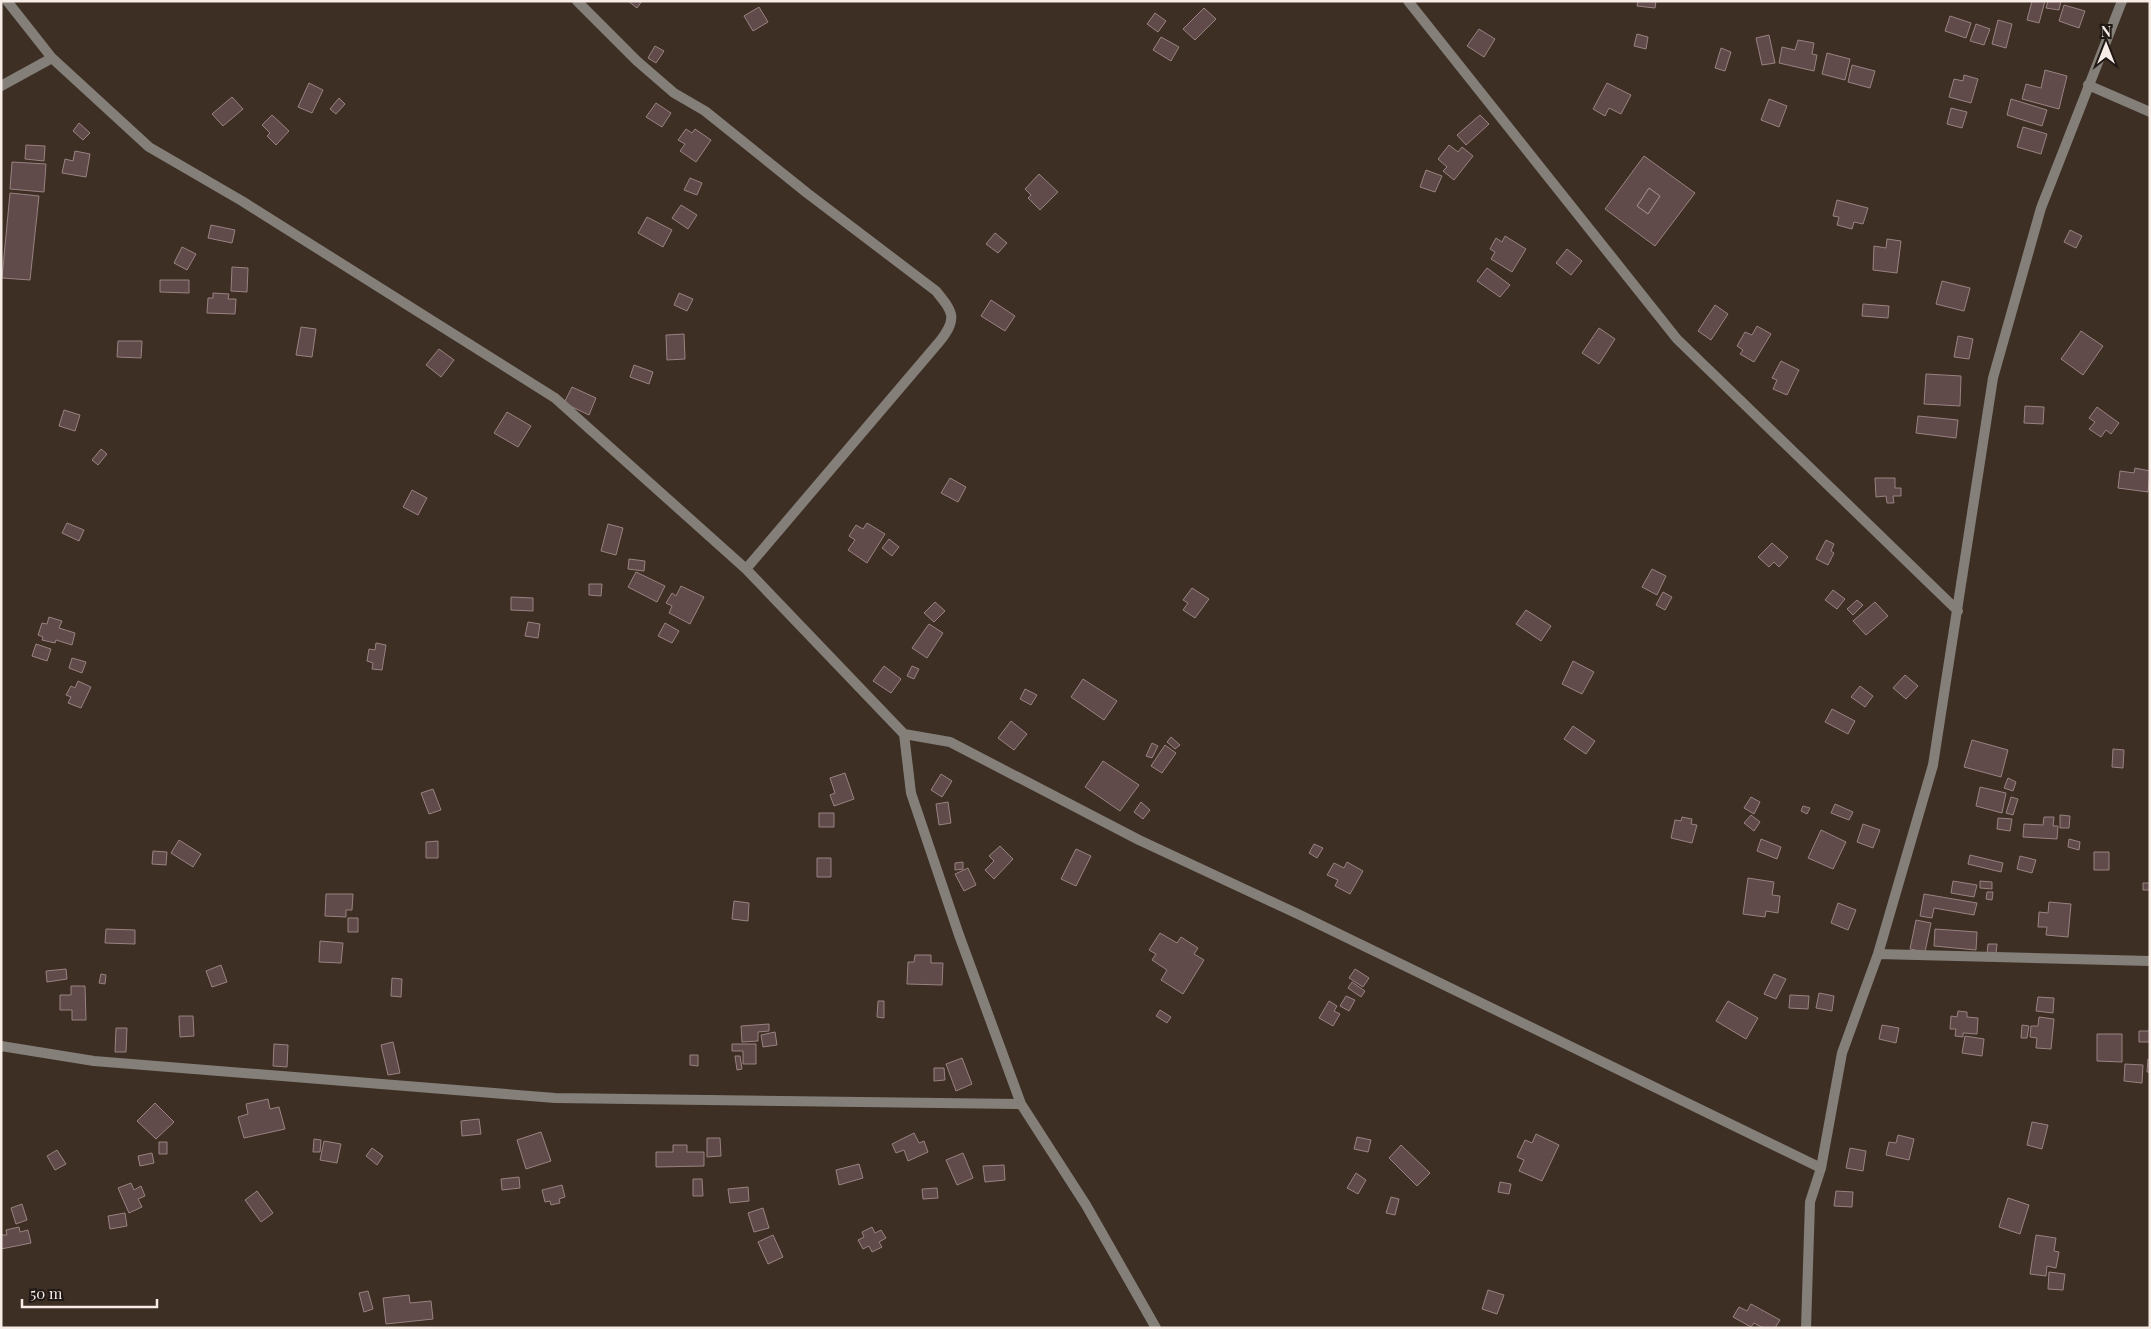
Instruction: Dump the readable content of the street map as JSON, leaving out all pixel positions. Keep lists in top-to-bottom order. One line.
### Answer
{"scale_bar":"50 m","north":"top"}
